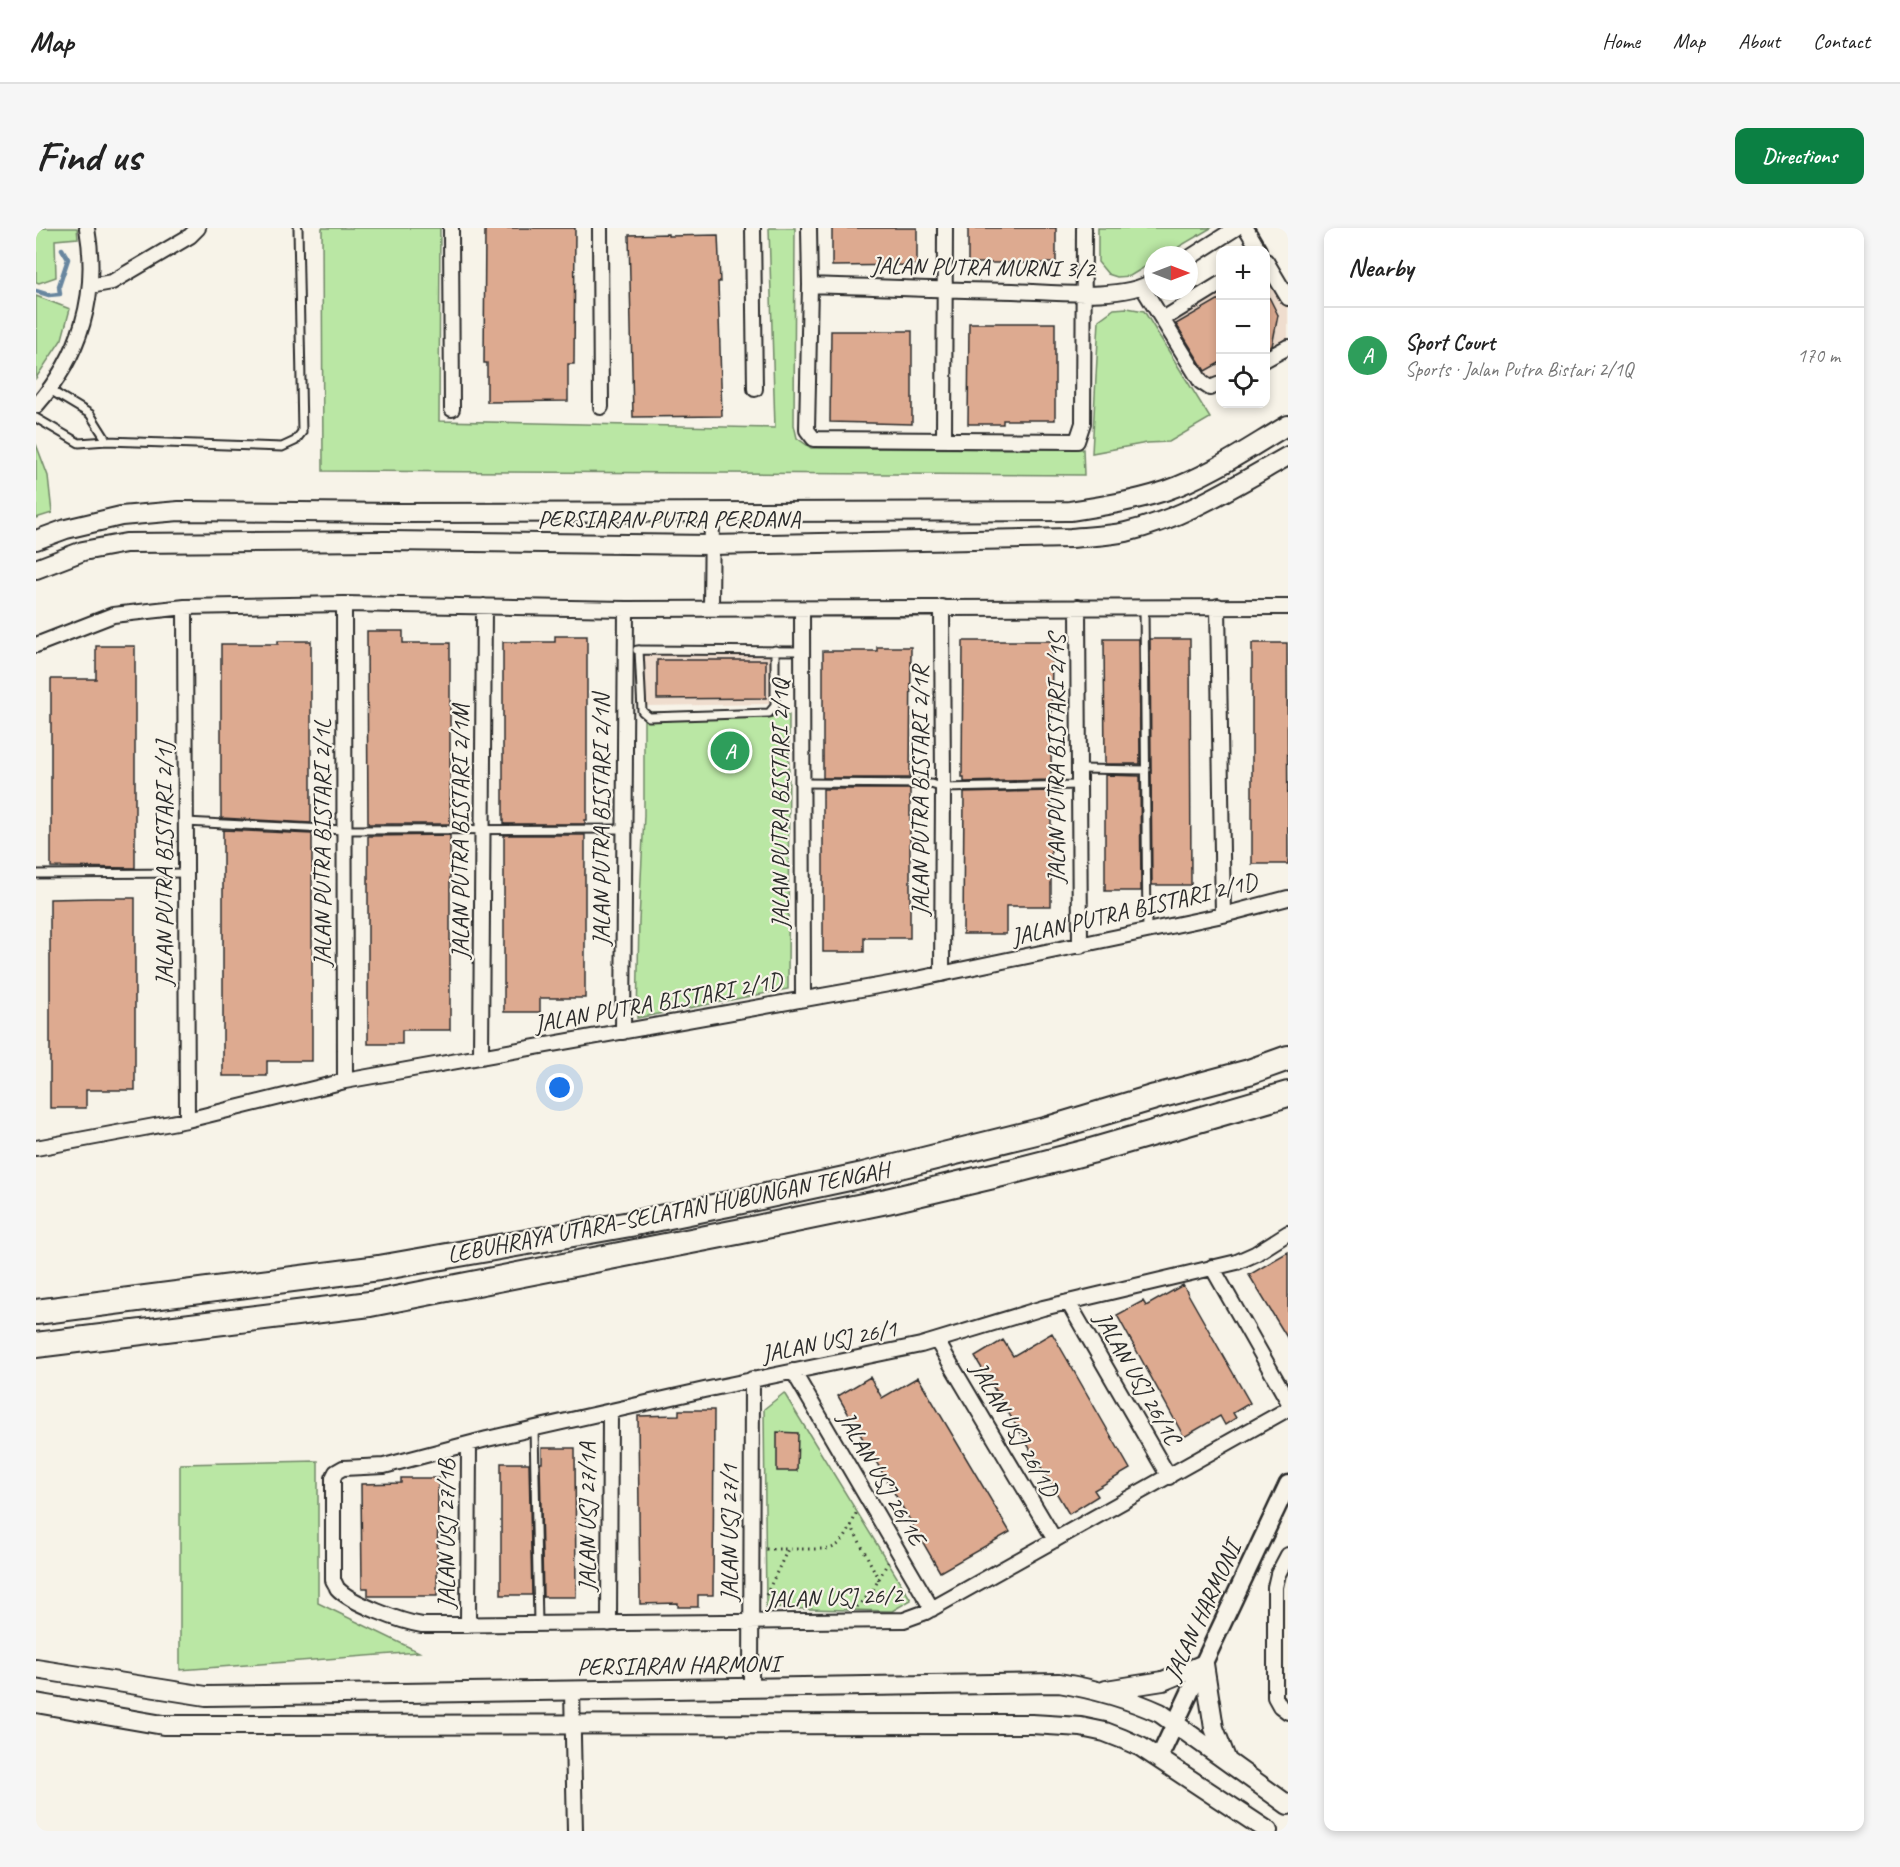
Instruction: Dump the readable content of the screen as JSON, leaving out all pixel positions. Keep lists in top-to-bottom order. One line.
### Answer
{"streets":{"highway":["LEBUHRAYA UTARA–SELATAN HUBUNGAN TENGAH"],"main road":["PERSIARAN PUTRA PERDANA","PERSIARAN HARMONI"],"street":["JALAN PUTRA MURNI 3/2","JALAN PUTRA BISTARI 2/1S","JALAN PUTRA BISTARI 2/1R","JALAN PUTRA BISTARI 2/1Q","JALAN PUTRA BISTARI 2/1N","JALAN PUTRA BISTARI 2/1M","JALAN PUTRA BISTARI 2/1L","JALAN PUTRA BISTARI 2/1J","JALAN PUTRA BISTARI 2/1D","JALAN USJ 26/1","JALAN USJ 26/1C","JALAN USJ 26/1D","JALAN USJ 26/1E","JALAN USJ 27/1A","JALAN USJ 27/1","JALAN USJ 27/1B","JALAN USJ 26/2","JALAN HARMONI"]},"crossings":[["JALAN PUTRA BISTARI 2/1S","JALAN PUTRA BISTARI 2/1D"],["JALAN PUTRA BISTARI 2/1R","JALAN PUTRA BISTARI 2/1D"],["JALAN PUTRA BISTARI 2/1Q","JALAN PUTRA BISTARI 2/1D"],["JALAN PUTRA BISTARI 2/1N","JALAN PUTRA BISTARI 2/1D"],["JALAN PUTRA BISTARI 2/1M","JALAN PUTRA BISTARI 2/1D"],["JALAN PUTRA BISTARI 2/1L","JALAN PUTRA BISTARI 2/1D"],["JALAN PUTRA BISTARI 2/1J","JALAN PUTRA BISTARI 2/1D"],["JALAN USJ 26/1","JALAN USJ 26/1C"],["JALAN USJ 26/1","JALAN USJ 26/1D"],["JALAN USJ 26/1","JALAN USJ 26/1E"],["JALAN USJ 26/1","JALAN USJ 27/1A"],["JALAN USJ 26/1","JALAN USJ 27/1"],["JALAN USJ 26/1","JALAN USJ 27/1B"],["JALAN USJ 26/1","JALAN USJ 26/2"],["JALAN USJ 26/1C","JALAN USJ 26/2"],["JALAN USJ 26/1D","JALAN USJ 26/2"],["JALAN USJ 26/1E","JALAN USJ 26/2"],["JALAN USJ 27/1A","JALAN USJ 26/2"],["JALAN USJ 27/1","JALAN USJ 26/2"],["JALAN USJ 27/1","PERSIARAN HARMONI"],["JALAN USJ 27/1B","JALAN USJ 26/2"],["JALAN HARMONI","PERSIARAN HARMONI"]],"north":"right","page":{"header":"Map","nav":["Home","Map","About","Contact"],"buttons":"Directions","title":"Find us","heading":"Nearby","map_buttons":["+","−"],"list":[{"mark":"A","name":"Sport Court","note":"Sports · Jalan Putra Bistari 2/1Q","value":"170 m"}],"pins":"A"}}
